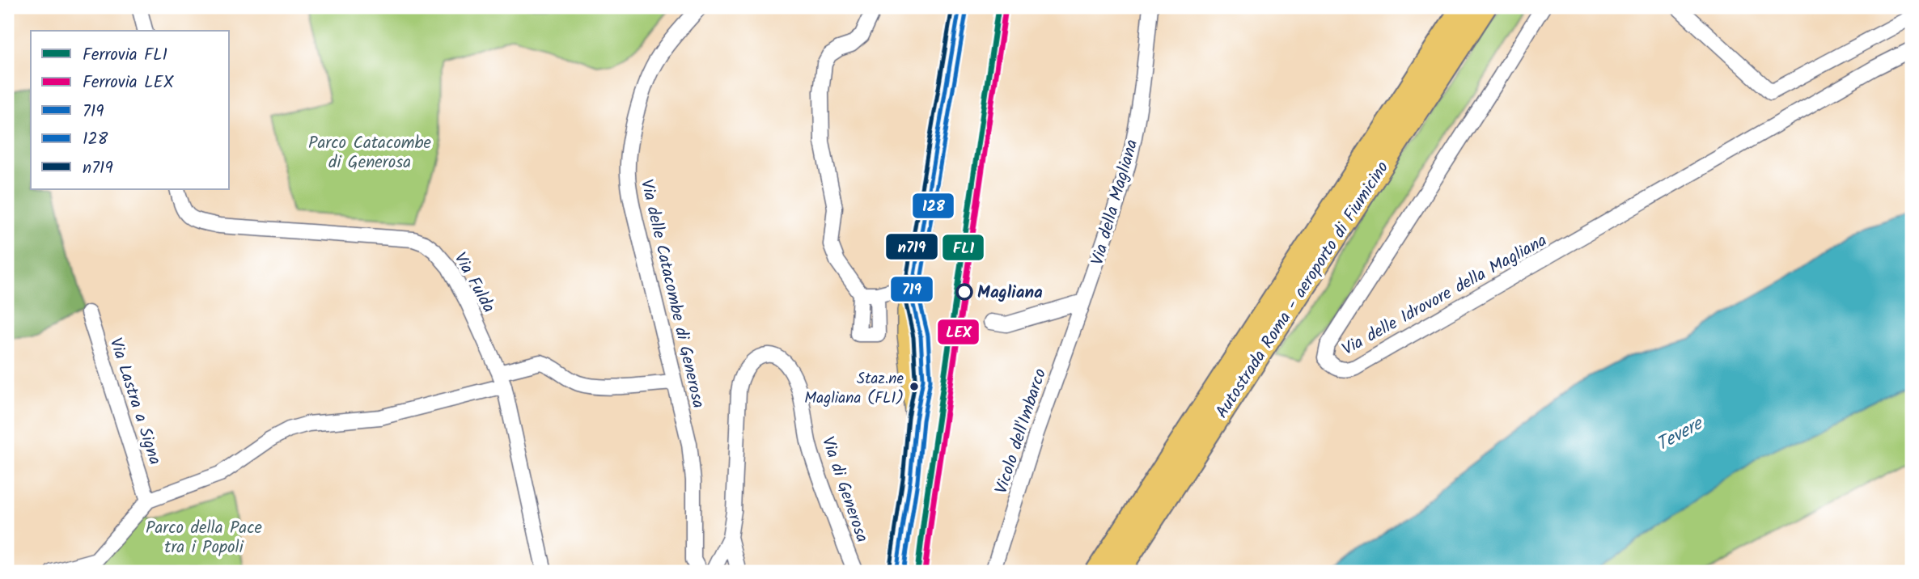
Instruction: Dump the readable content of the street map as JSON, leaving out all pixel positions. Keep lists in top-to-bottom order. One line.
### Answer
{"streets":{"highway":["Autostrada Roma - aeroporto di Fiumicino"],"street":["Via della Magliana","Via Fulda","Via delle Catacombe di Generosa","Via delle Idrovore della Magliana","Via Lastra a Signa","Vicolo dell'Imbarco","Via di Generosa"]},"crossings":[["Via della Magliana","Vicolo dell'Imbarco"],["Via delle Catacombe di Generosa","Via di Generosa"]],"water":["Tevere"],"parks":["Parco Catacombe di Generosa","Parco della Pace tra i Popoli"],"places":["Magliana","Staz.ne Magliana (FL1)"],"lines":["rail line FL1","transit line 719","transit line n719","rail line LEX","transit line 128"],"legend":["Ferrovia FL1","Ferrovia LEX","719","128","n719"]}
